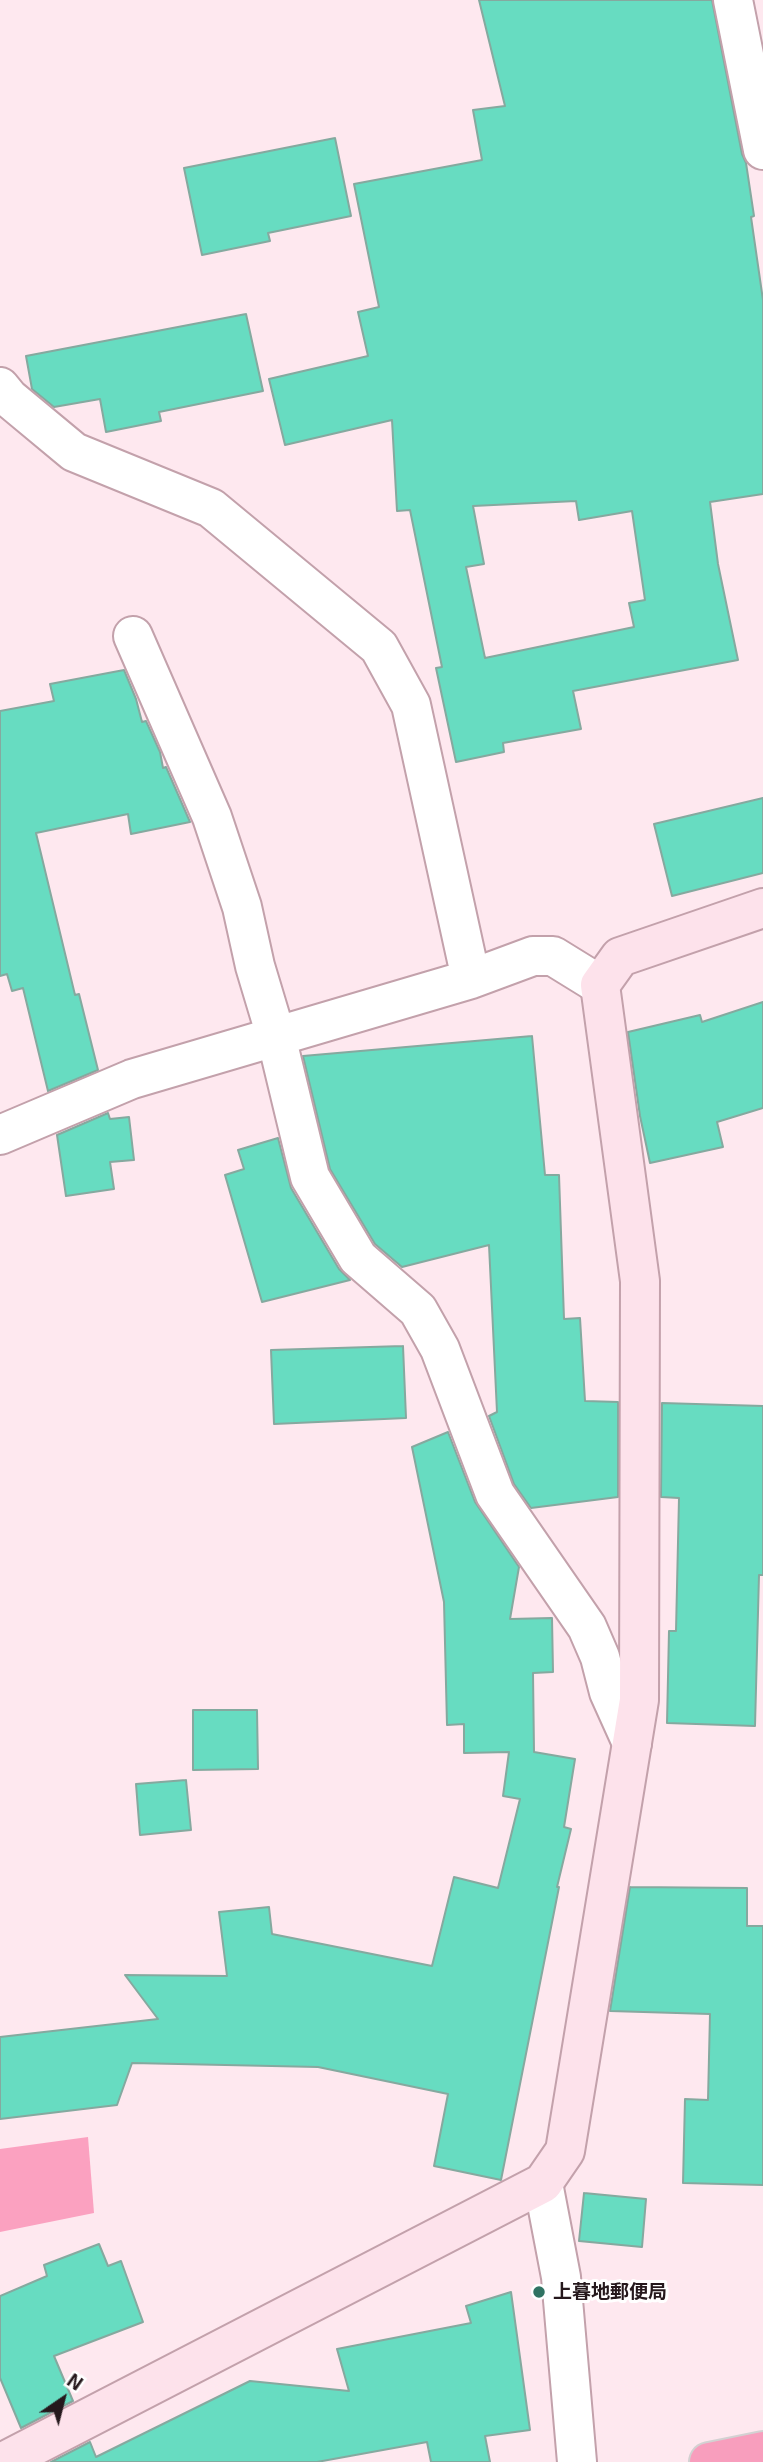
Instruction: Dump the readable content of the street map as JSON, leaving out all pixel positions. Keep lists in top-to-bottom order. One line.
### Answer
{"places":["上暮地郵便局"],"north":"top right"}
